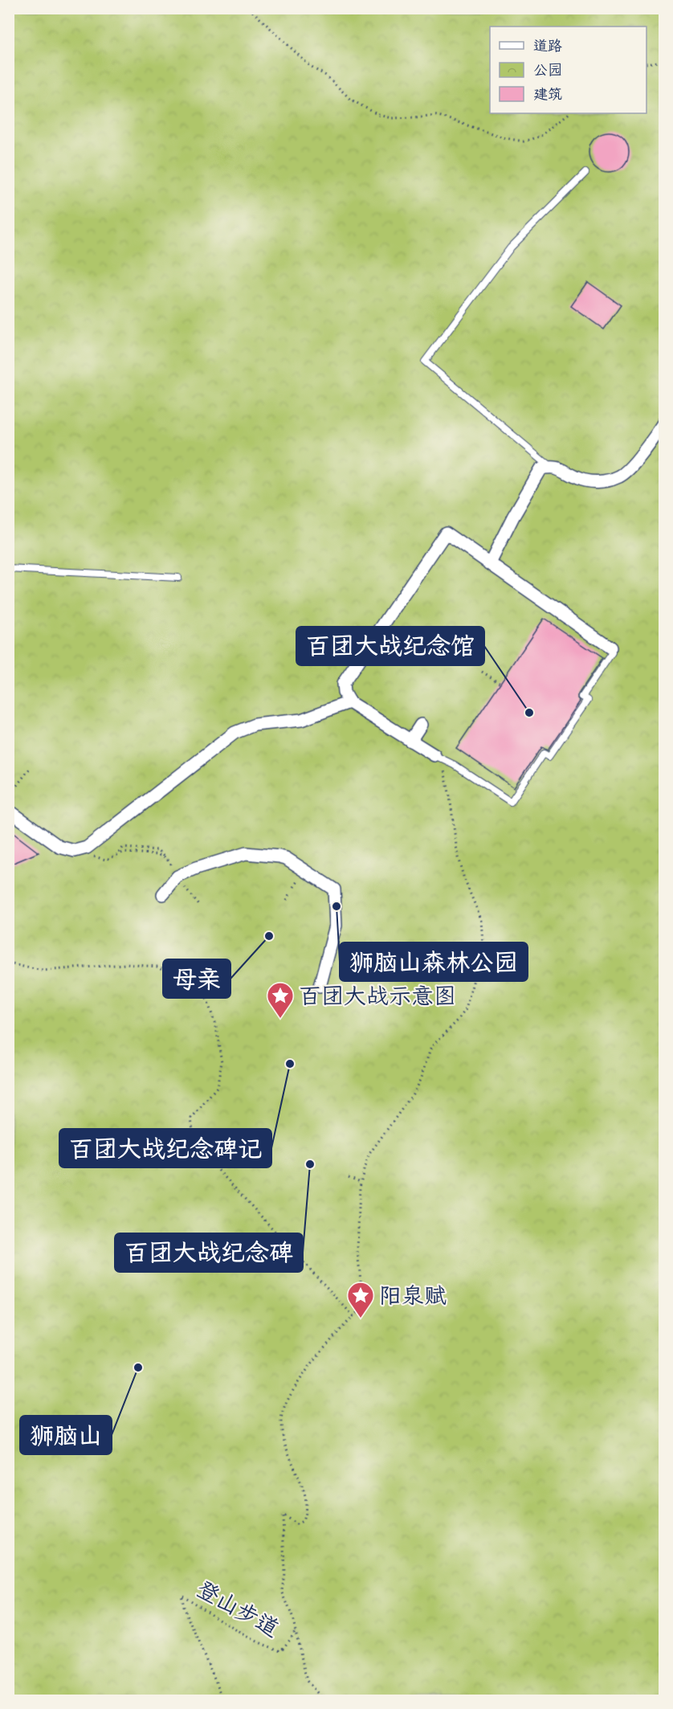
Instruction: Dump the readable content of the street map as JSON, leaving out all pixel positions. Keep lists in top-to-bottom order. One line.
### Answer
{"streets":{"path":["登山步道"]},"places":{"other":["百团大战纪念馆","狮脑山森林公园","母亲","百团大战纪念碑记","百团大战纪念碑","狮脑山"],"place":["百团大战示意图","阳泉赋"]},"legend":["道路","公园","建筑"]}
